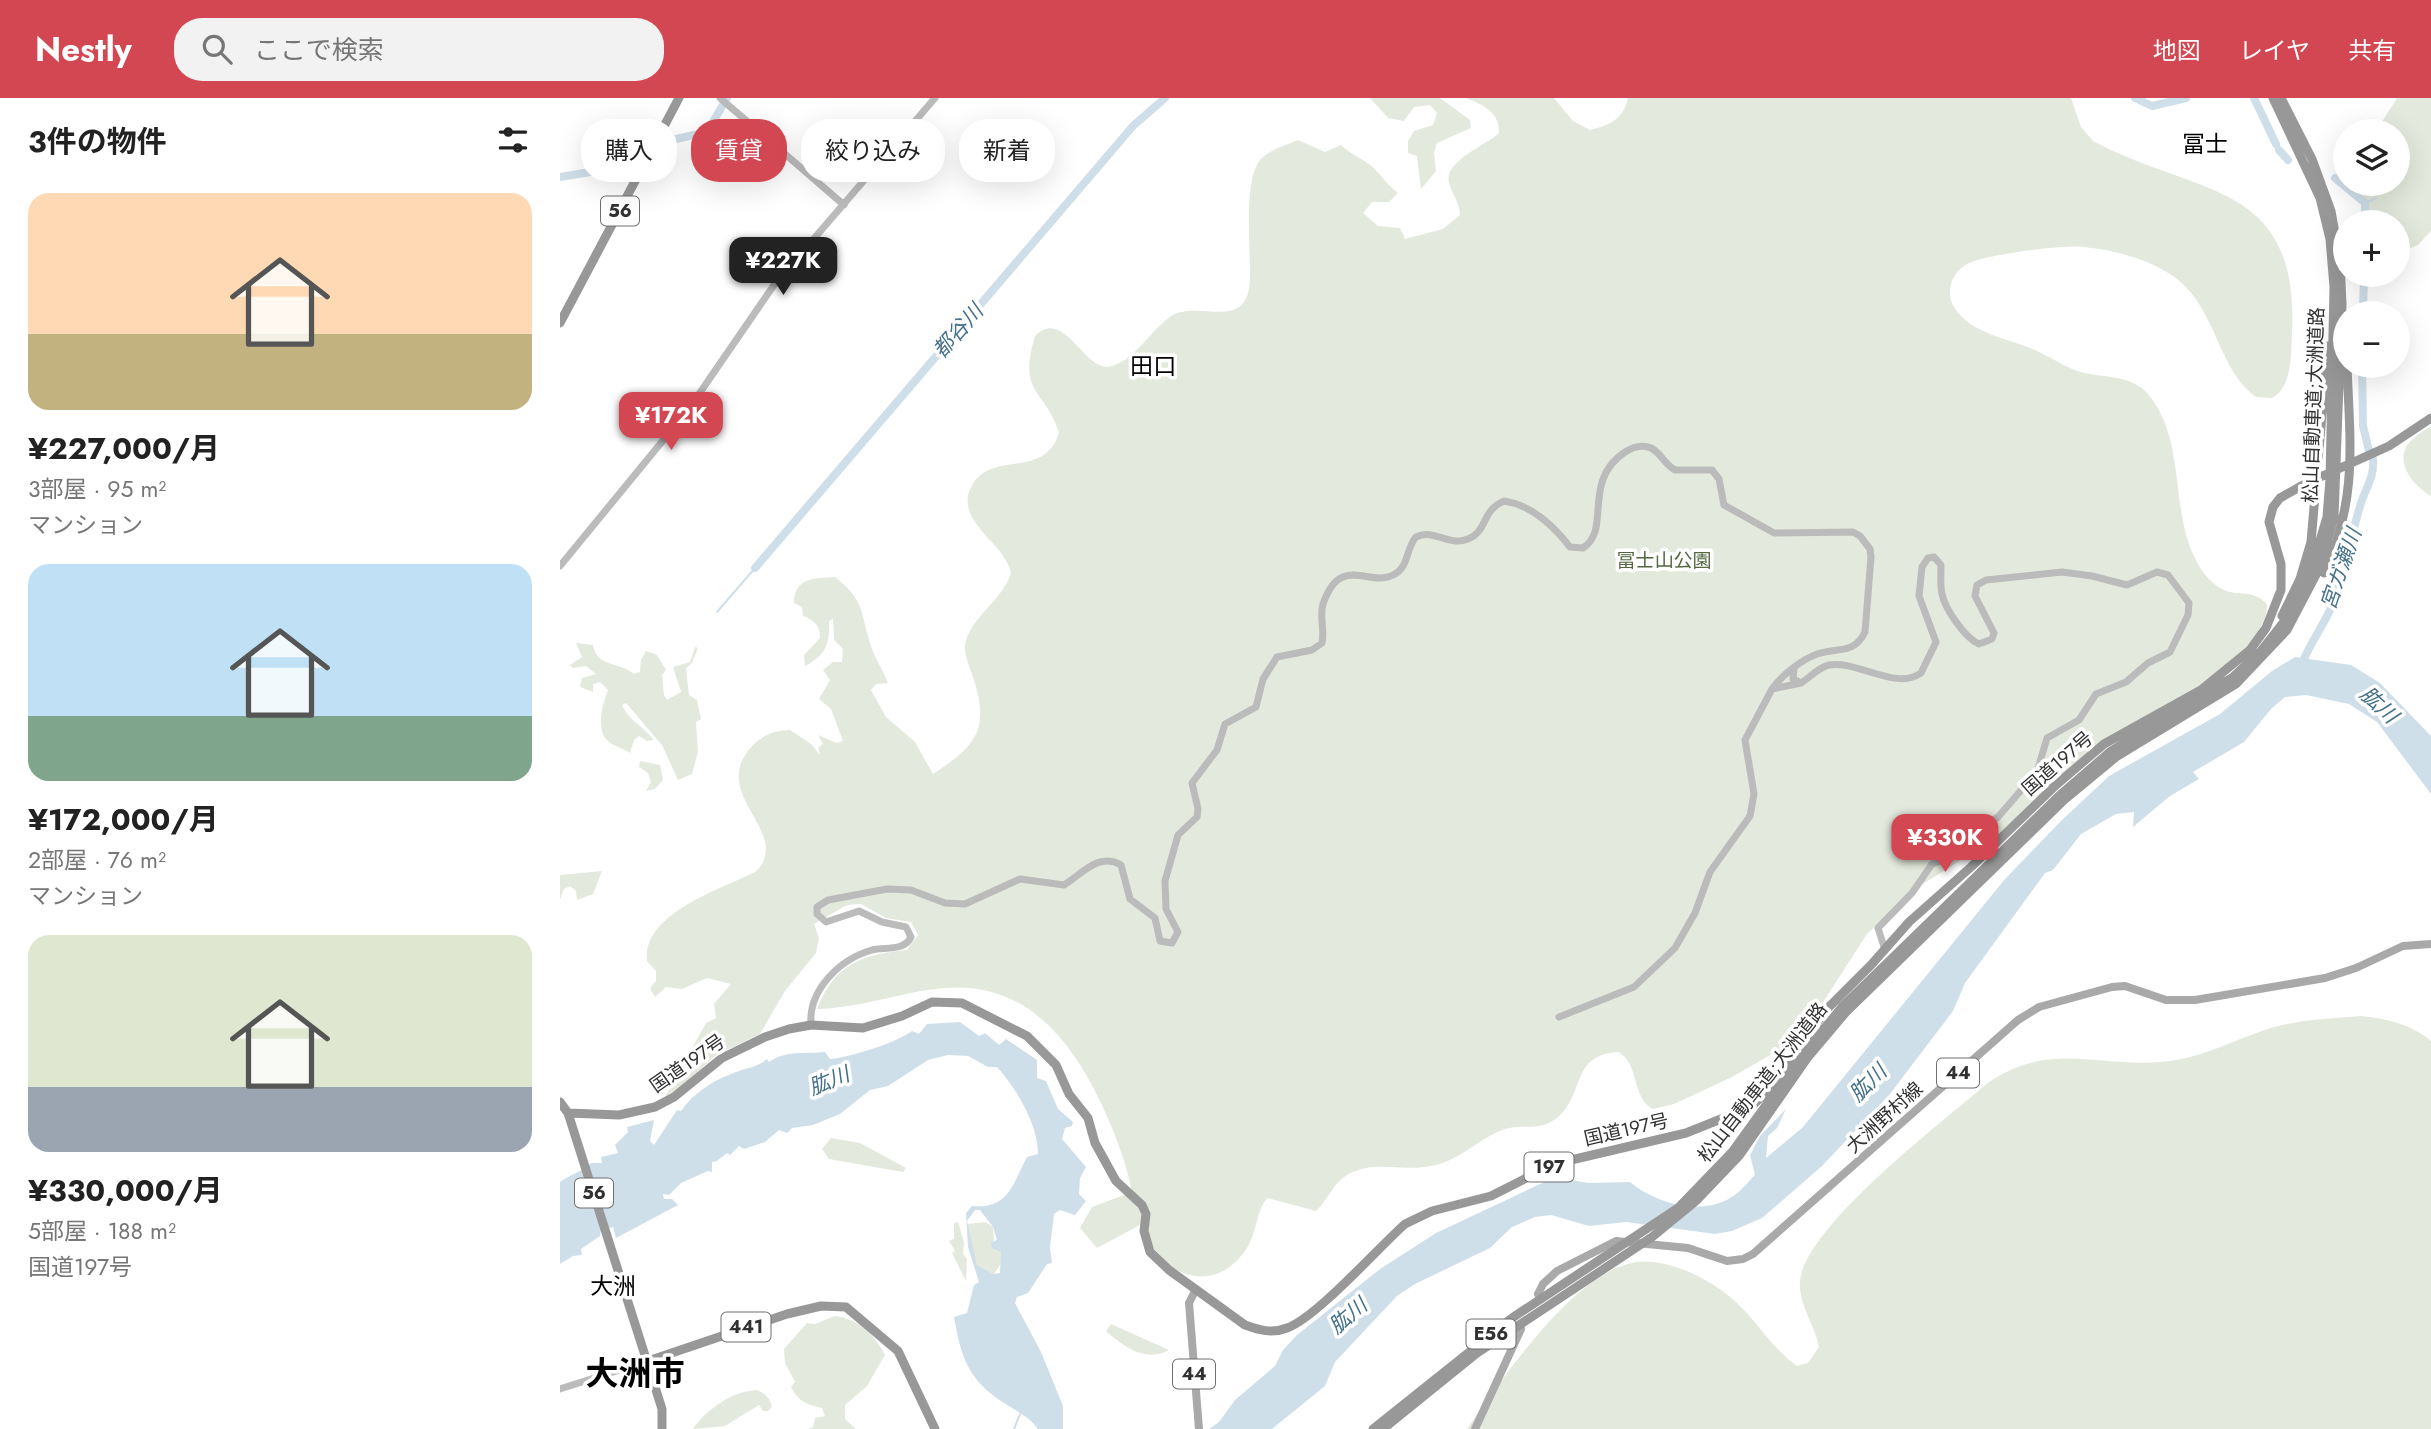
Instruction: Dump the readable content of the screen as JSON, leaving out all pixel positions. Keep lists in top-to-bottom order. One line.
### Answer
{"streets":{"highway":["56","松山自動車道;大洲道路","国道197号","197","441","E56"],"main road":["44","大洲野村線"]},"crossings":[["56","国道197号"],["56","441"],["国道197号","44"]],"districts":["冨士","田口","大洲","大洲市"],"water":["都谷川","宮ガ瀬川","肱川"],"parks":["冨士山公園"],"page":{"header":"Nestly","search":"ここで検索","nav":["地図","レイヤ","共有"],"heading":"3件の物件","map_buttons":["+","−"],"chip":["購入","賃貸","絞り込み","新着"],"list":[{"name":"¥227,000/月","note":"3部屋 · 95 m² · マンション"},{"name":"¥172,000/月","note":"2部屋 · 76 m² · マンション"},{"name":"¥330,000/月","note":"5部屋 · 188 m² · 国道197号"}],"price":["¥227K","¥172K","¥330K"]}}
